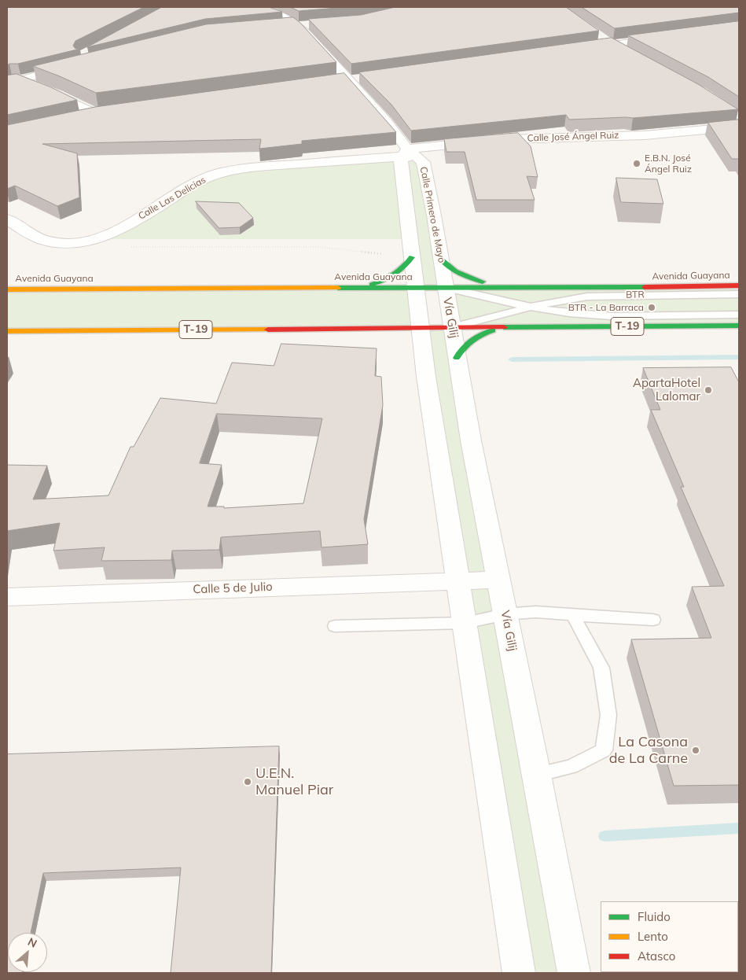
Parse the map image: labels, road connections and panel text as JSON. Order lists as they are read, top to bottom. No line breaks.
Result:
{"streets":{"highway":["Avenida Guayana","T-19"],"street":["Calle José Ángel Ruiz","Calle Las Delicias","Calle Primero de Mayo","Vía Gilij","Calle 5 de Julio"],"lane":["BTR"]},"crossings":[["Calle José Ángel Ruiz","Calle Las Delicias"],["Calle José Ángel Ruiz","Calle Primero de Mayo"],["Calle Las Delicias","Calle Primero de Mayo"],["Calle Primero de Mayo","Avenida Guayana"],["Calle Primero de Mayo","BTR"],["Calle Primero de Mayo","Vía Gilij"],["Avenida Guayana","BTR"],["Avenida Guayana","Vía Gilij"],["BTR","Vía Gilij"],["BTR","T-19"],["Vía Gilij","T-19"],["Vía Gilij","Calle 5 de Julio"]],"places":["E.B.N. José Ángel Ruiz","BTR - La Barraca","ApartaHotel Lalomar","La Casona de La Carne","U.E.N. Manuel Piar"],"legend":["Fluido","Lento","Atasco"],"north":"top right"}
